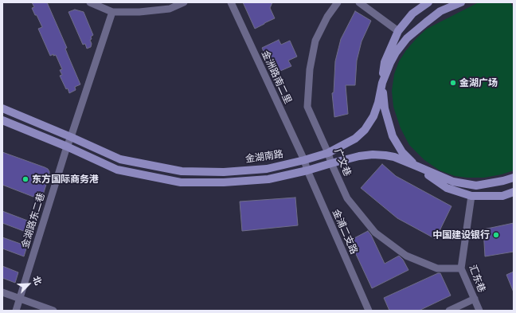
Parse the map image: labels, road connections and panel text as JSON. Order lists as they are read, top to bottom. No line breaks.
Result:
{"streets":{"main road":["金湖南路"],"street":["金洲路南二里","广文巷","金湖路东二巷","金浦二支路","汇东巷"]},"crossings":[["金洲路南二里","金湖南路"],["金洲路南二里","金浦二支路"],["金湖南路","广文巷"],["金湖南路","金湖路东二巷"],["金湖南路","金浦二支路"],["广文巷","汇东巷"]],"places":["金湖广场","东方国际商务港","中国建设银行"],"north":"top right"}
